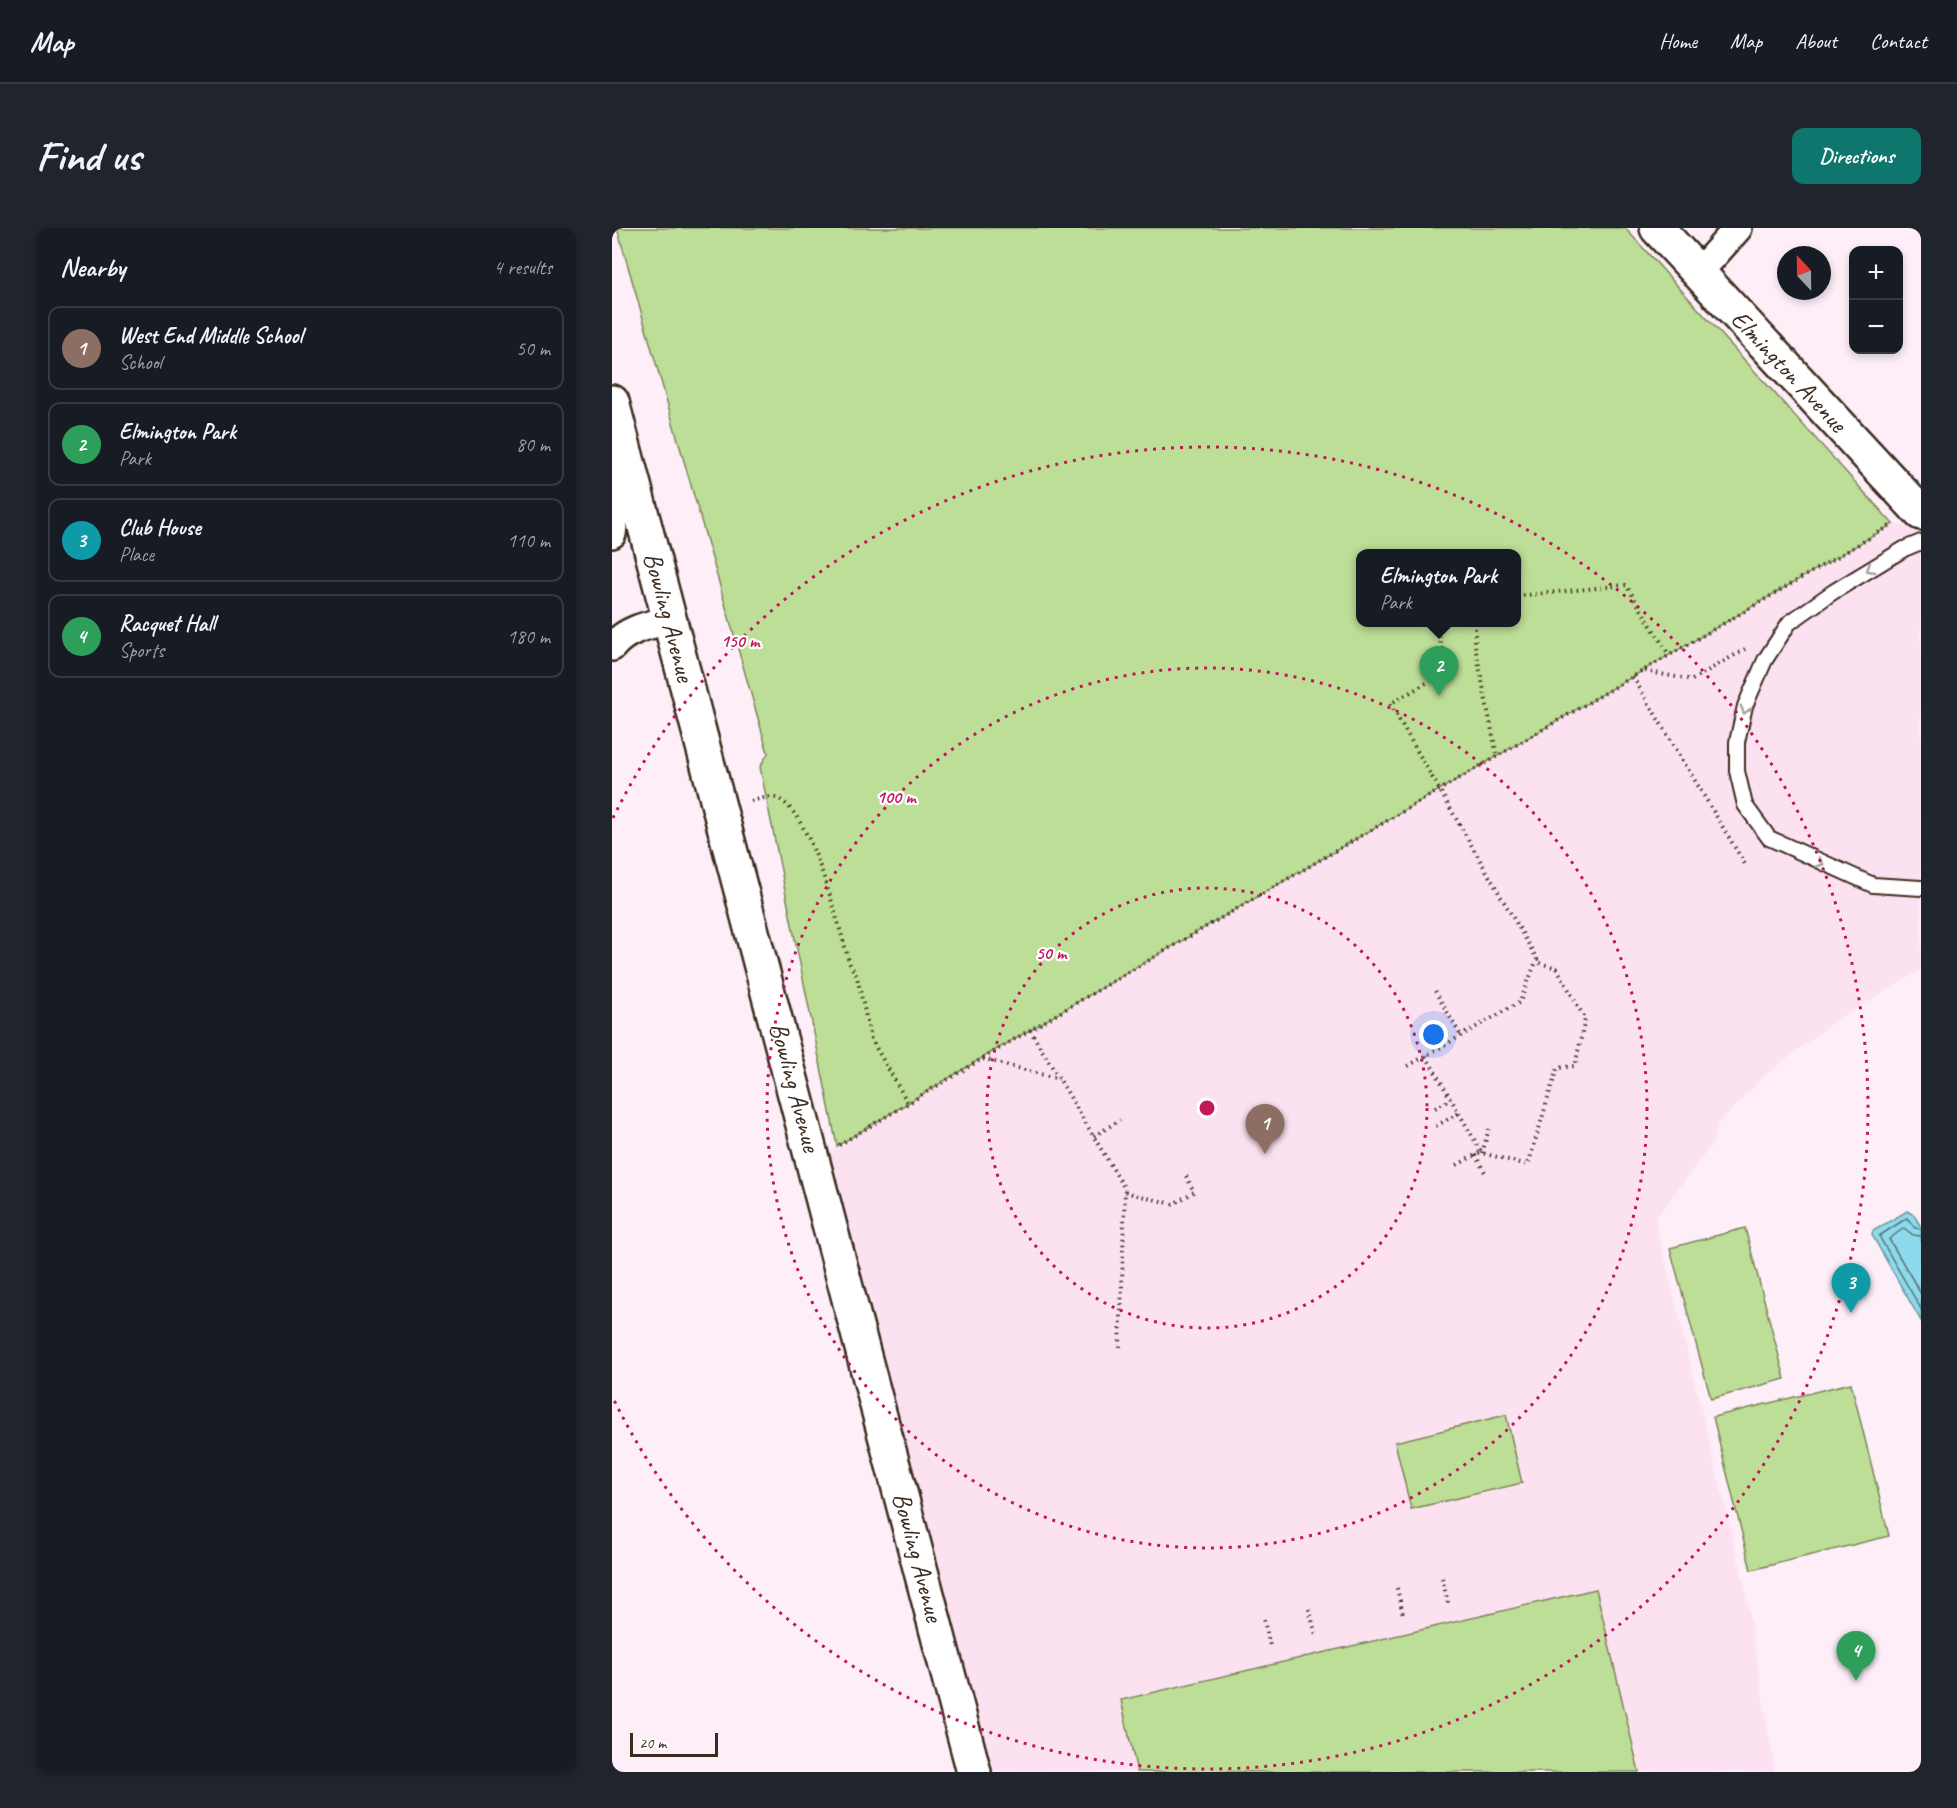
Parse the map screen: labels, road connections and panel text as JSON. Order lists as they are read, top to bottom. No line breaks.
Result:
{"streets":{"street":["Elmington Avenue","Bowling Avenue"]},"scale_bar":"20 m","north":"top","page":{"header":"Map","nav":["Home","Map","About","Contact"],"buttons":"Directions","title":"Find us","heading":["Nearby","4 results"],"map_buttons":["+","−"],"list":[{"mark":"1","name":"West End Middle School","note":"School","value":"50 m"},{"mark":"2","name":"Elmington Park","note":"Park","value":"80 m"},{"mark":"3","name":"Club House","note":"Place","value":"110 m"},{"mark":"4","name":"Racquet Hall","note":"Sports","value":"180 m"}],"popup":["Elmington Park","Park"],"pins":["2","1","3","4"],"scale":"20 m"},"rings":["150 m","100 m","50 m"]}
